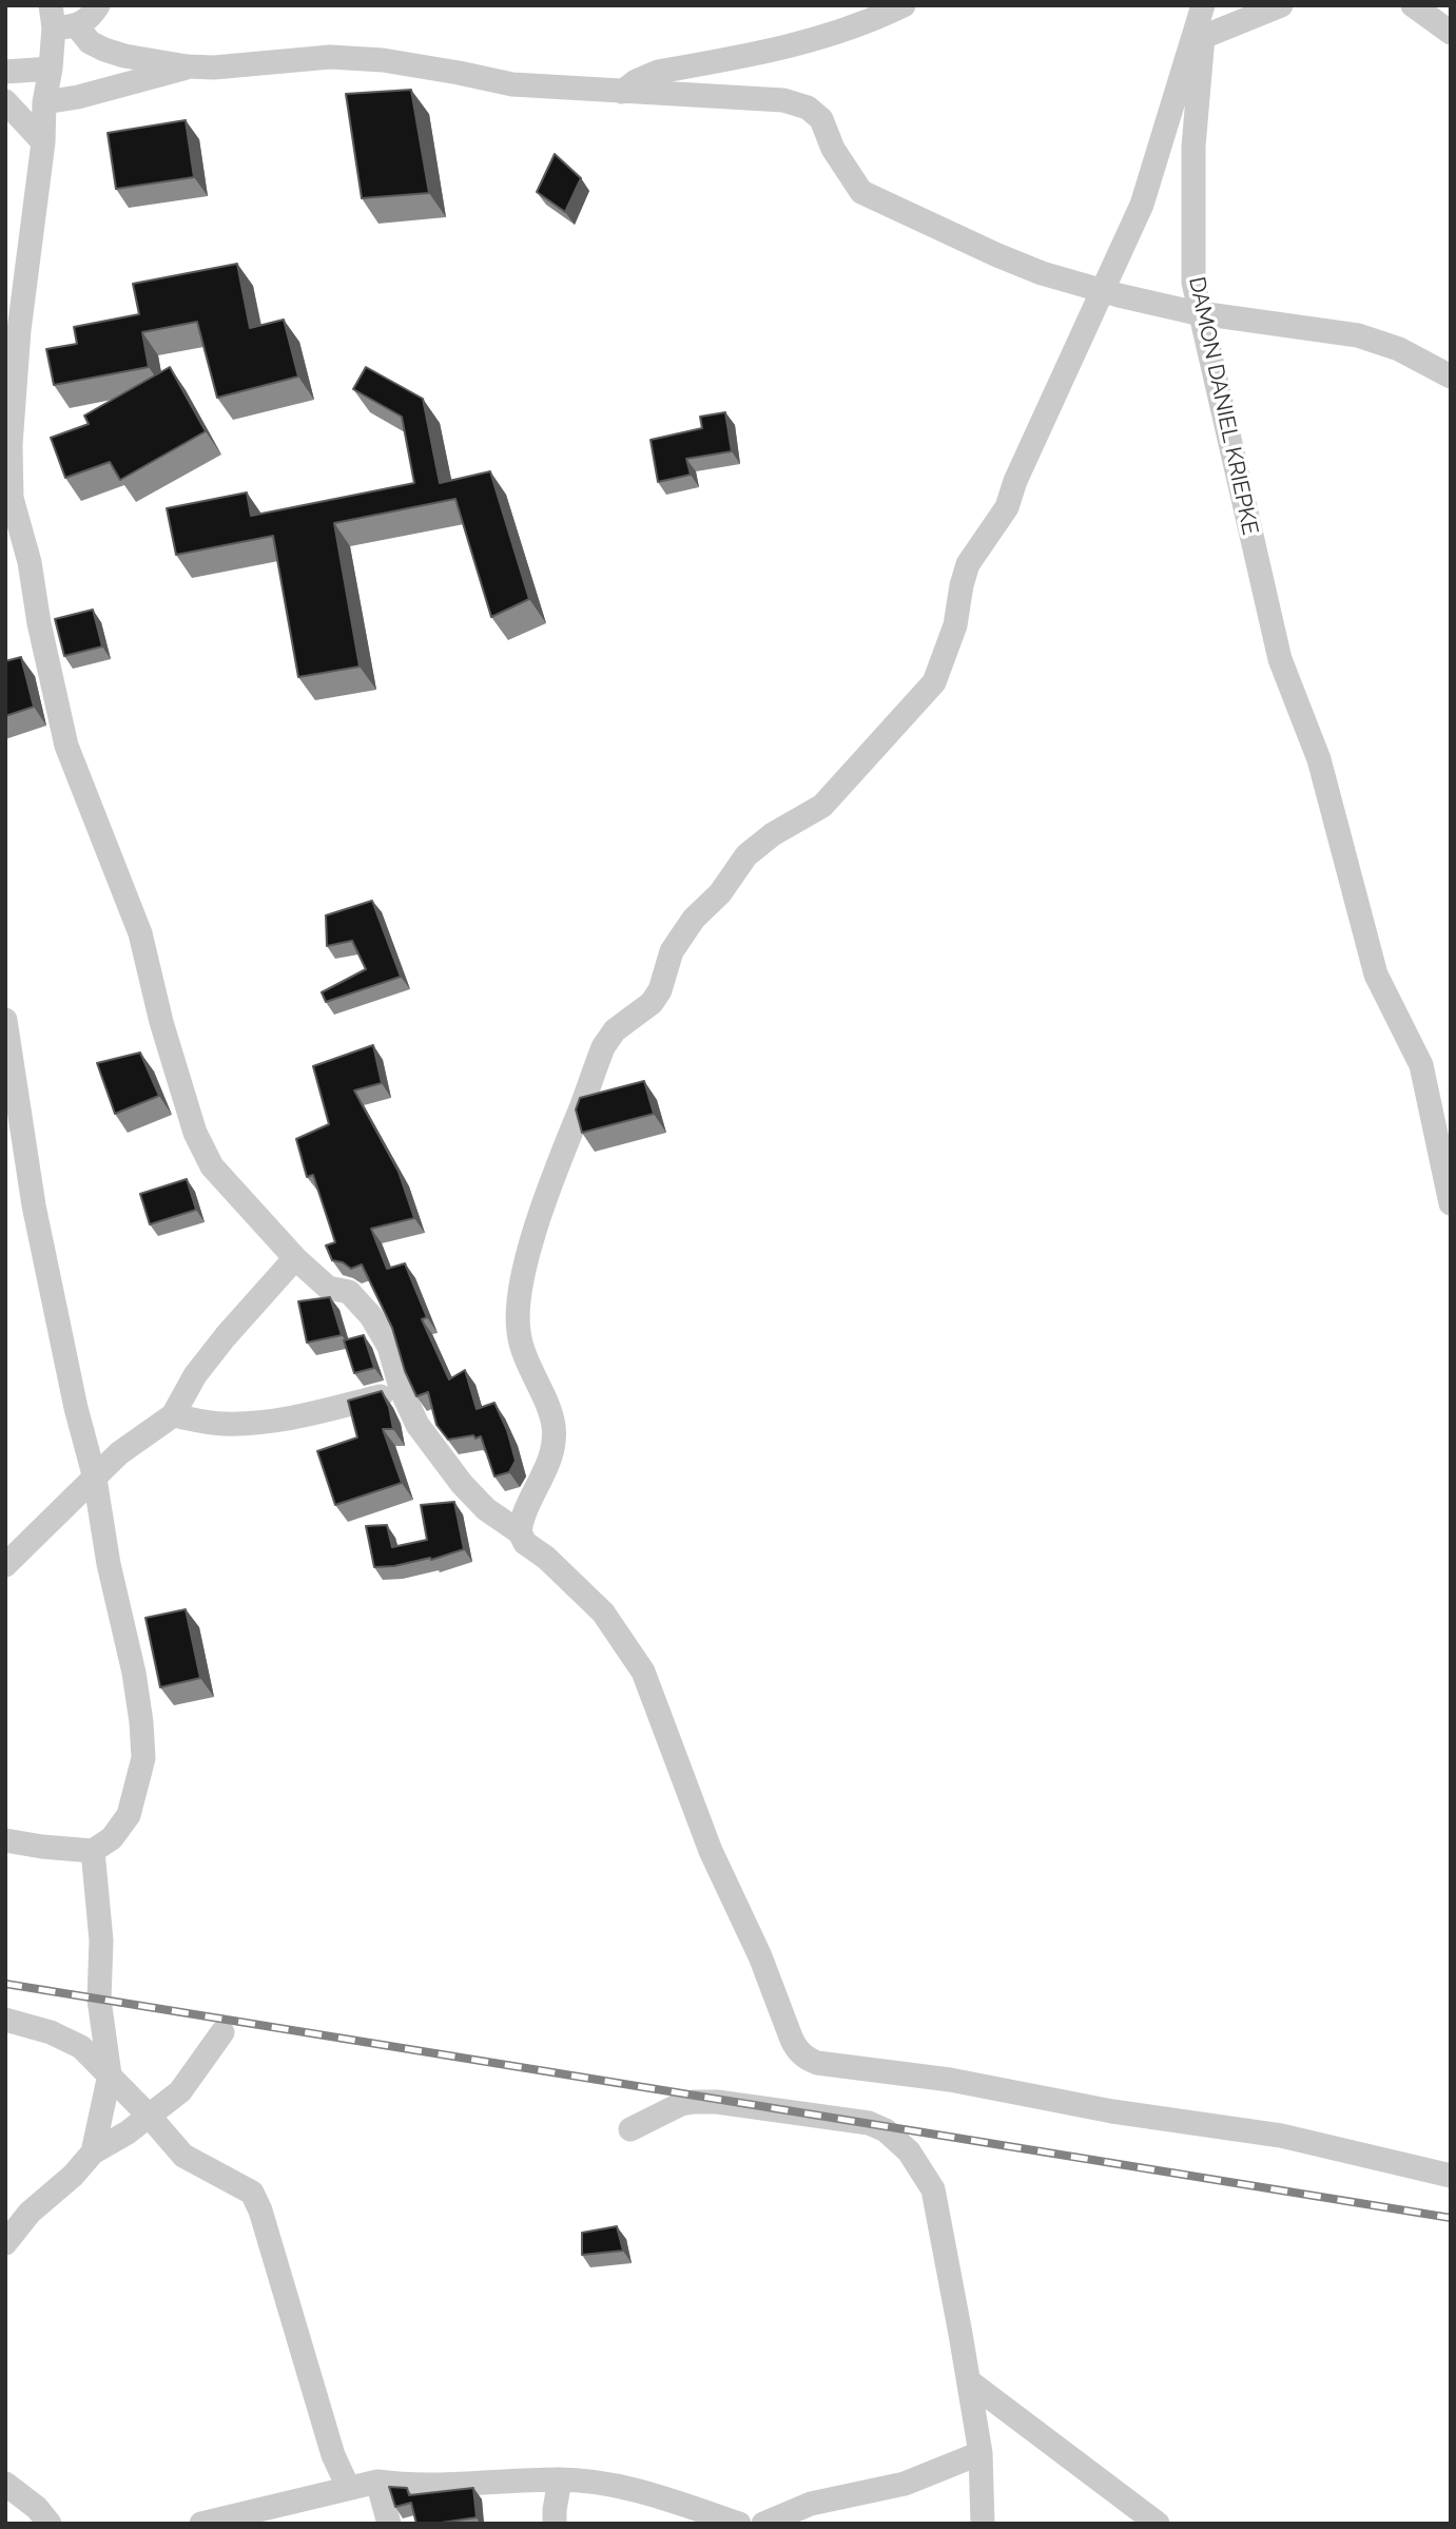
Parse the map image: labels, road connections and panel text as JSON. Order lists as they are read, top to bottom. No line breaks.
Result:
{"streets":{"street":["DAMON DANIEL KRIEPKE"]}}
